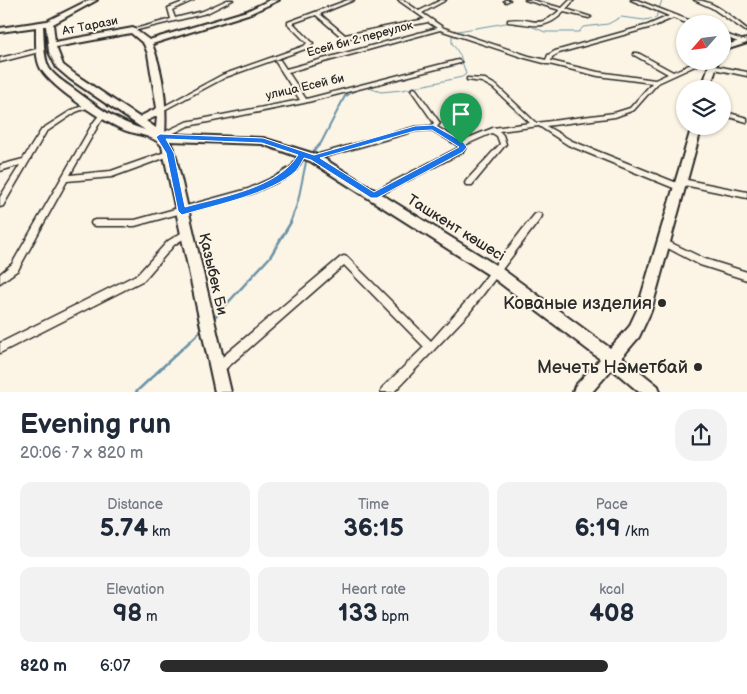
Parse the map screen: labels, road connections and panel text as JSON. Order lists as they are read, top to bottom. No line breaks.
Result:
{"streets":{"main road":["Ат Тарази","Ташкент көшесі","Қазыбек Би"],"street":["Есей би 2 переулок","улица Есей би"]},"crossings":[["улица Есей би","Ташкент көшесі"],["улица Есей би","Қазыбек Би"],["Ташкент көшесі","Қазыбек Би"]],"places":["Кованые изделия","Мечеть Нәметбай"],"north":"bottom left","page":{"heading":["Evening run","20:06 · 7 × 820 m"],"stats":[["Distance","5.74 km"],["Time","36:15"],["Pace","6:19 /km"],["Elevation","98 m"],["Heart rate","133 bpm"],["kcal","408"]],"list":[{"name":"820 m","note":"6:07"}]}}
